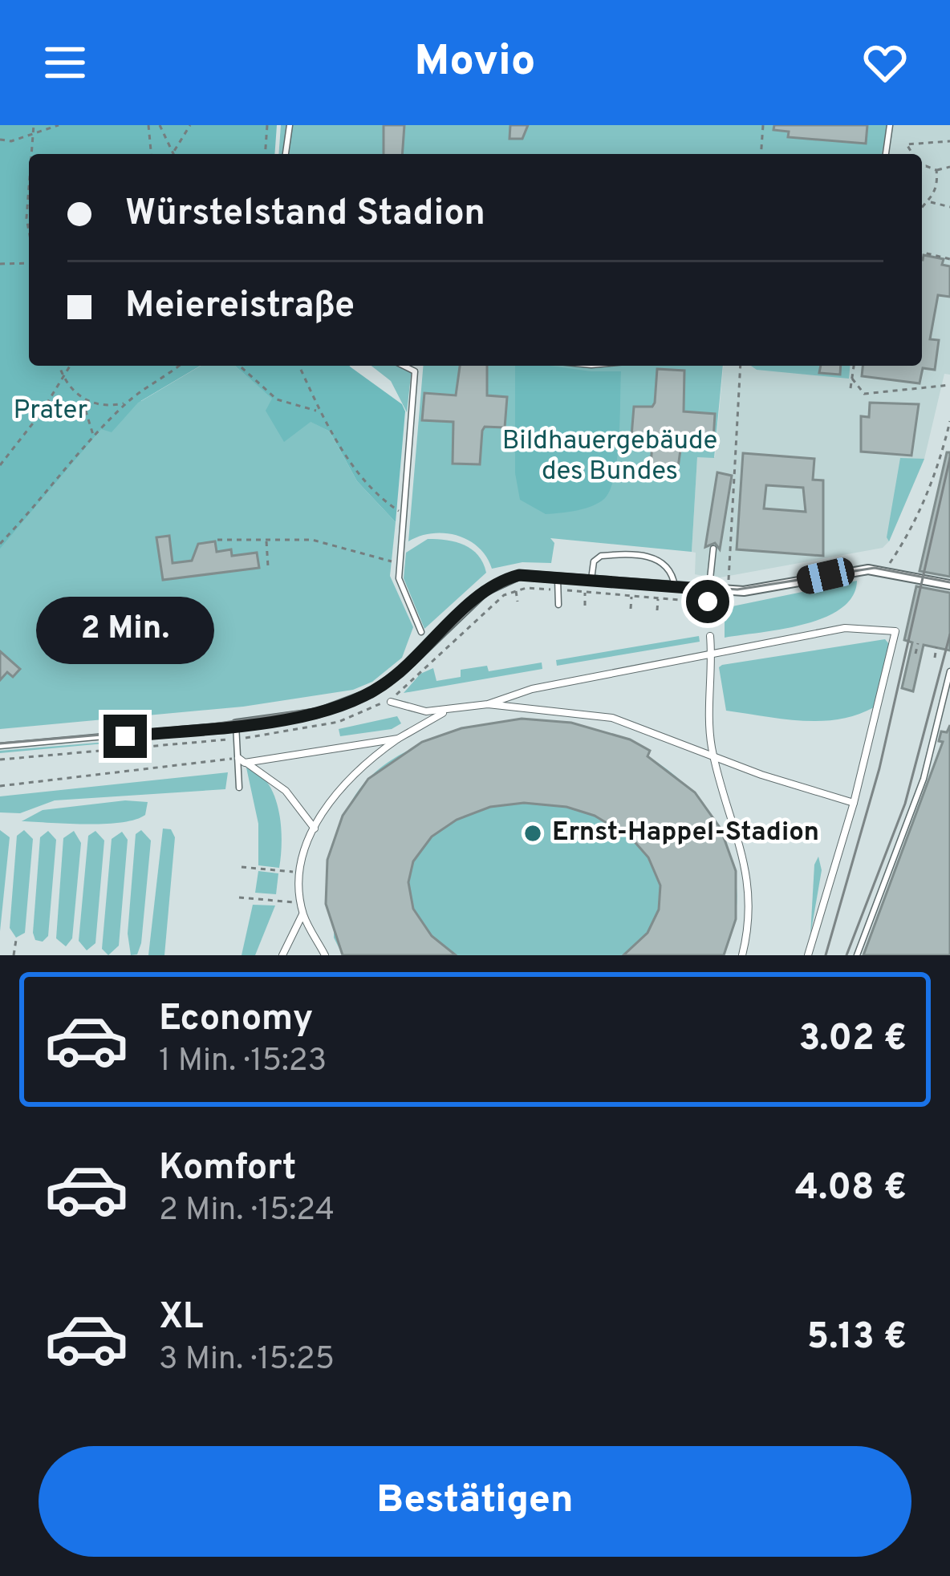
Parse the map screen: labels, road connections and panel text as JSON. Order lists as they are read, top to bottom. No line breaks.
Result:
{"parks":["Prater","Bildhauergebäude des Bundes"],"places":["Ernst-Happel-Stadion"],"page":{"header":"Movio","banner":["Würstelstand Stadion","Meiereistraße"],"bubble":"2 Min.","list":[{"name":"Economy","note":"1 Min. · 15:23","value":"3.02 €"},{"name":"Komfort","note":"2 Min. · 15:24","value":"4.08 €"},{"name":"XL","note":"3 Min. · 15:25","value":"5.13 €"}],"buttons":"Bestätigen"}}
